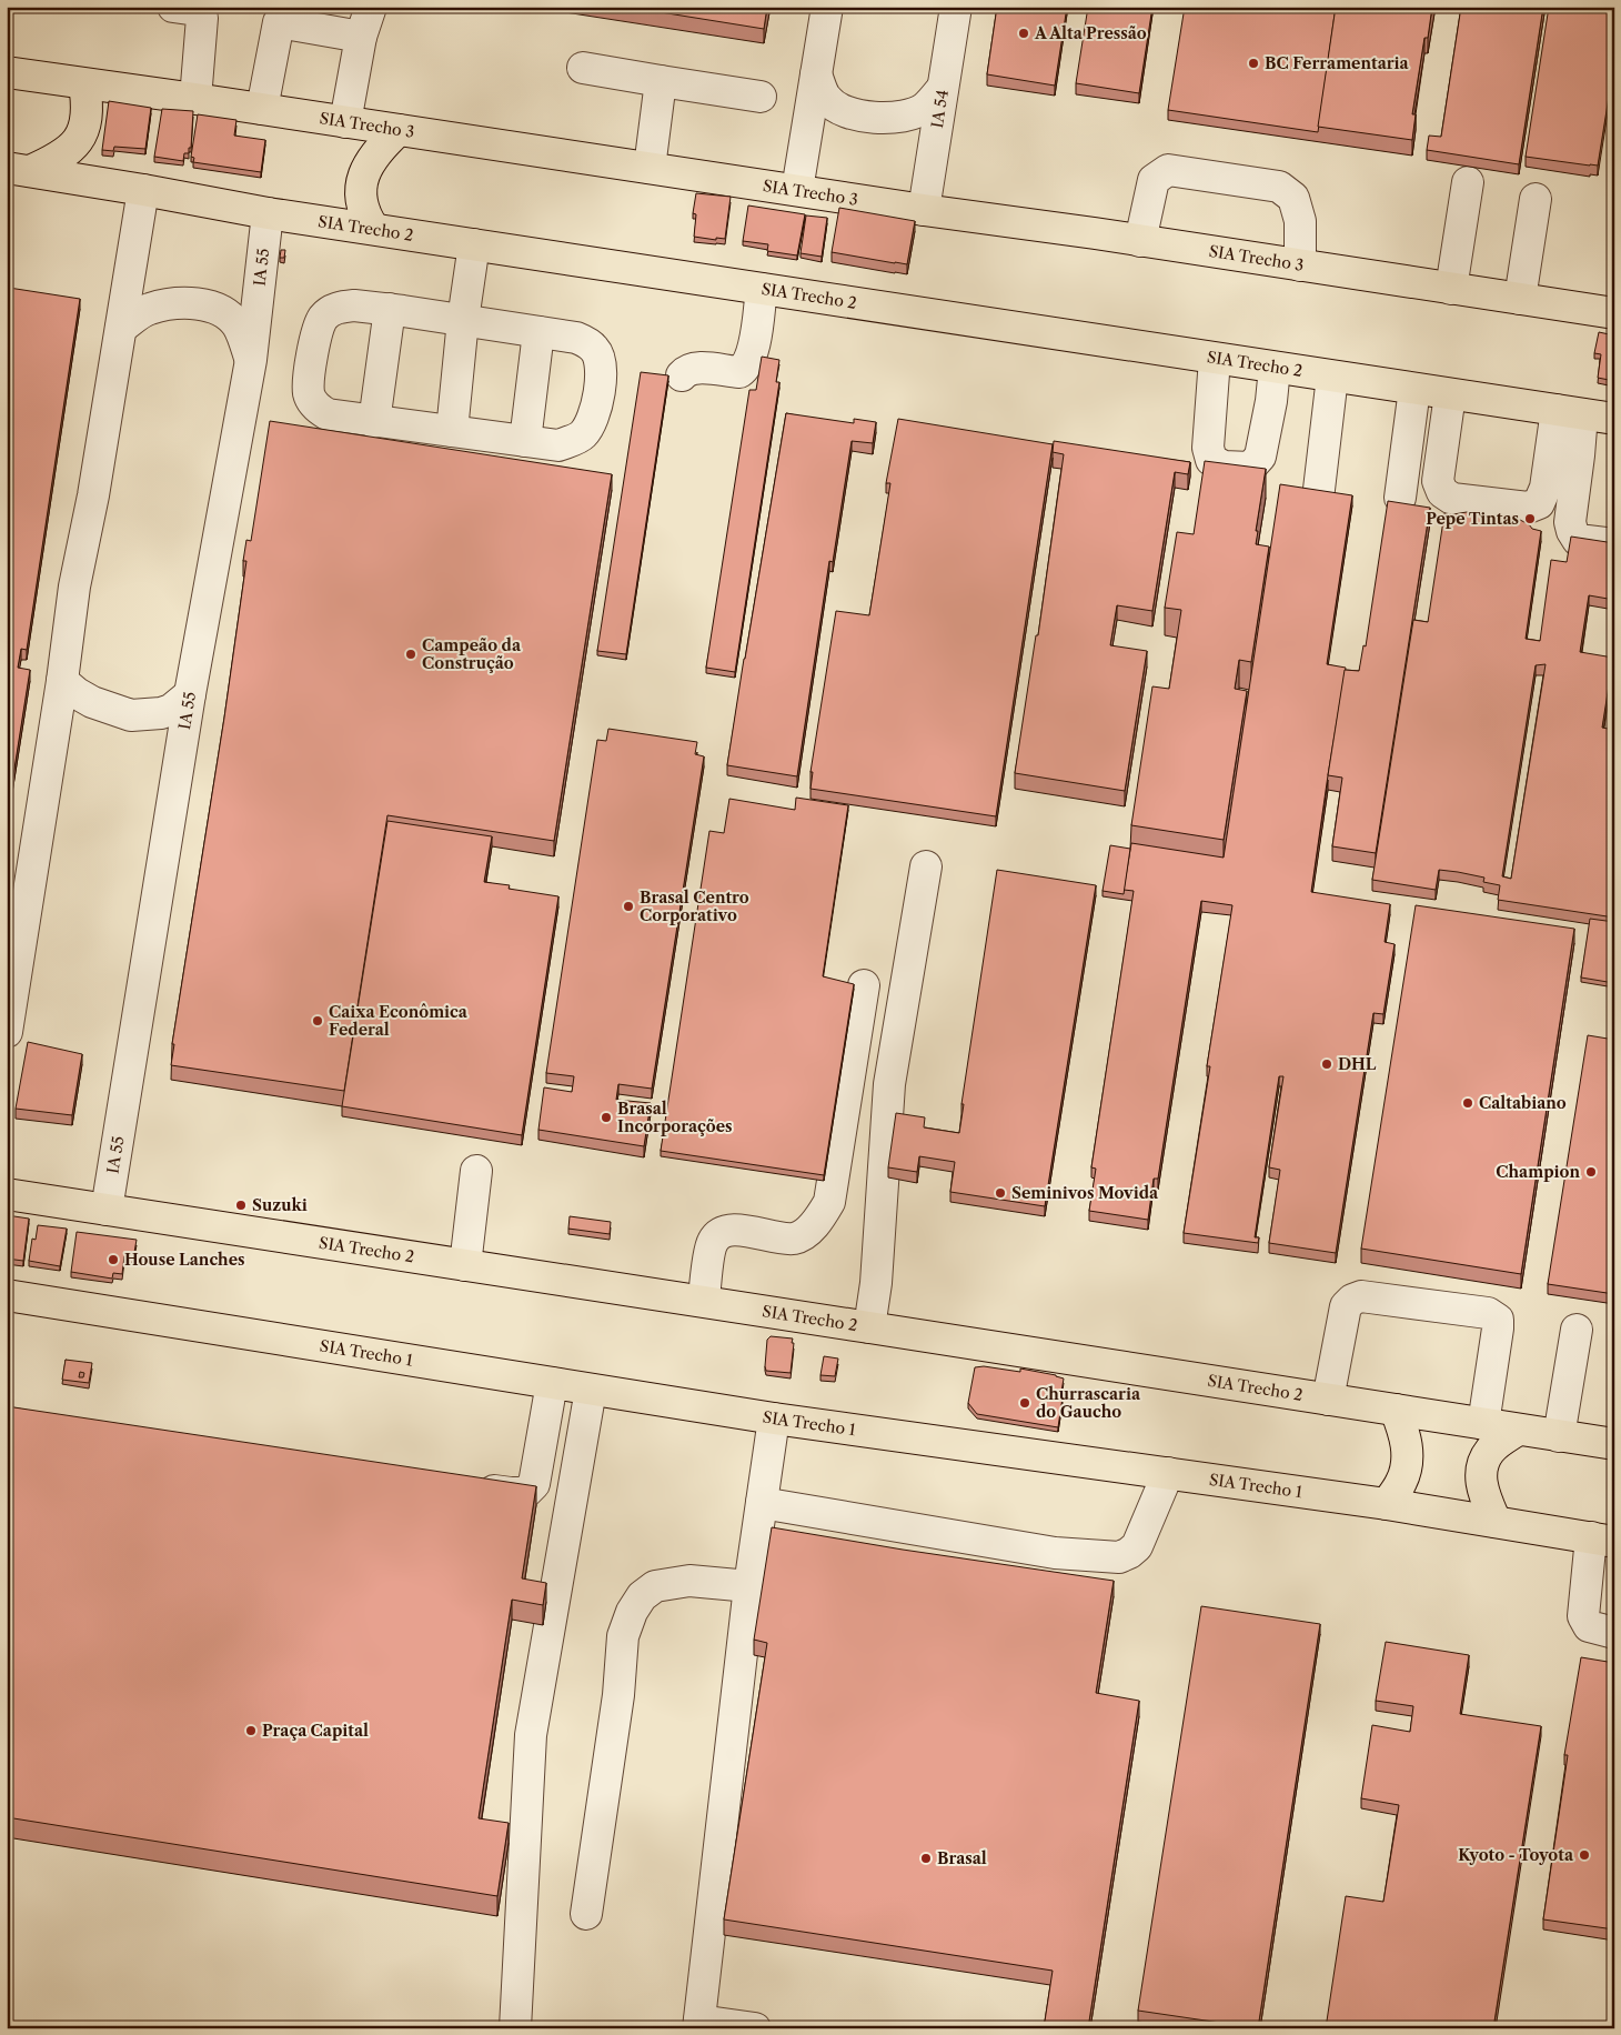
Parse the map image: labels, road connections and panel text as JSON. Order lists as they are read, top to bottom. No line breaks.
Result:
{"streets":{"main road":["SIA Trecho 3","SIA Trecho 2","SIA Trecho 1"],"street":["IA 54","IA 55"]},"crossings":[["IA 54","SIA Trecho 3"],["SIA Trecho 2","IA 55"]],"places":["A Alta Pressão","BC Ferramentaria","Pepe Tintas","Campeão da Construção","Brasal Centro Corporativo","Caixa Econômica Federal","DHL","Caltabiano","Brasal Incorporações","Champion","Seminivos Movida","Suzuki","House Lanches","Churrascaria do Gaucho","Praça Capital","Kyoto - Toyota","Brasal"]}
